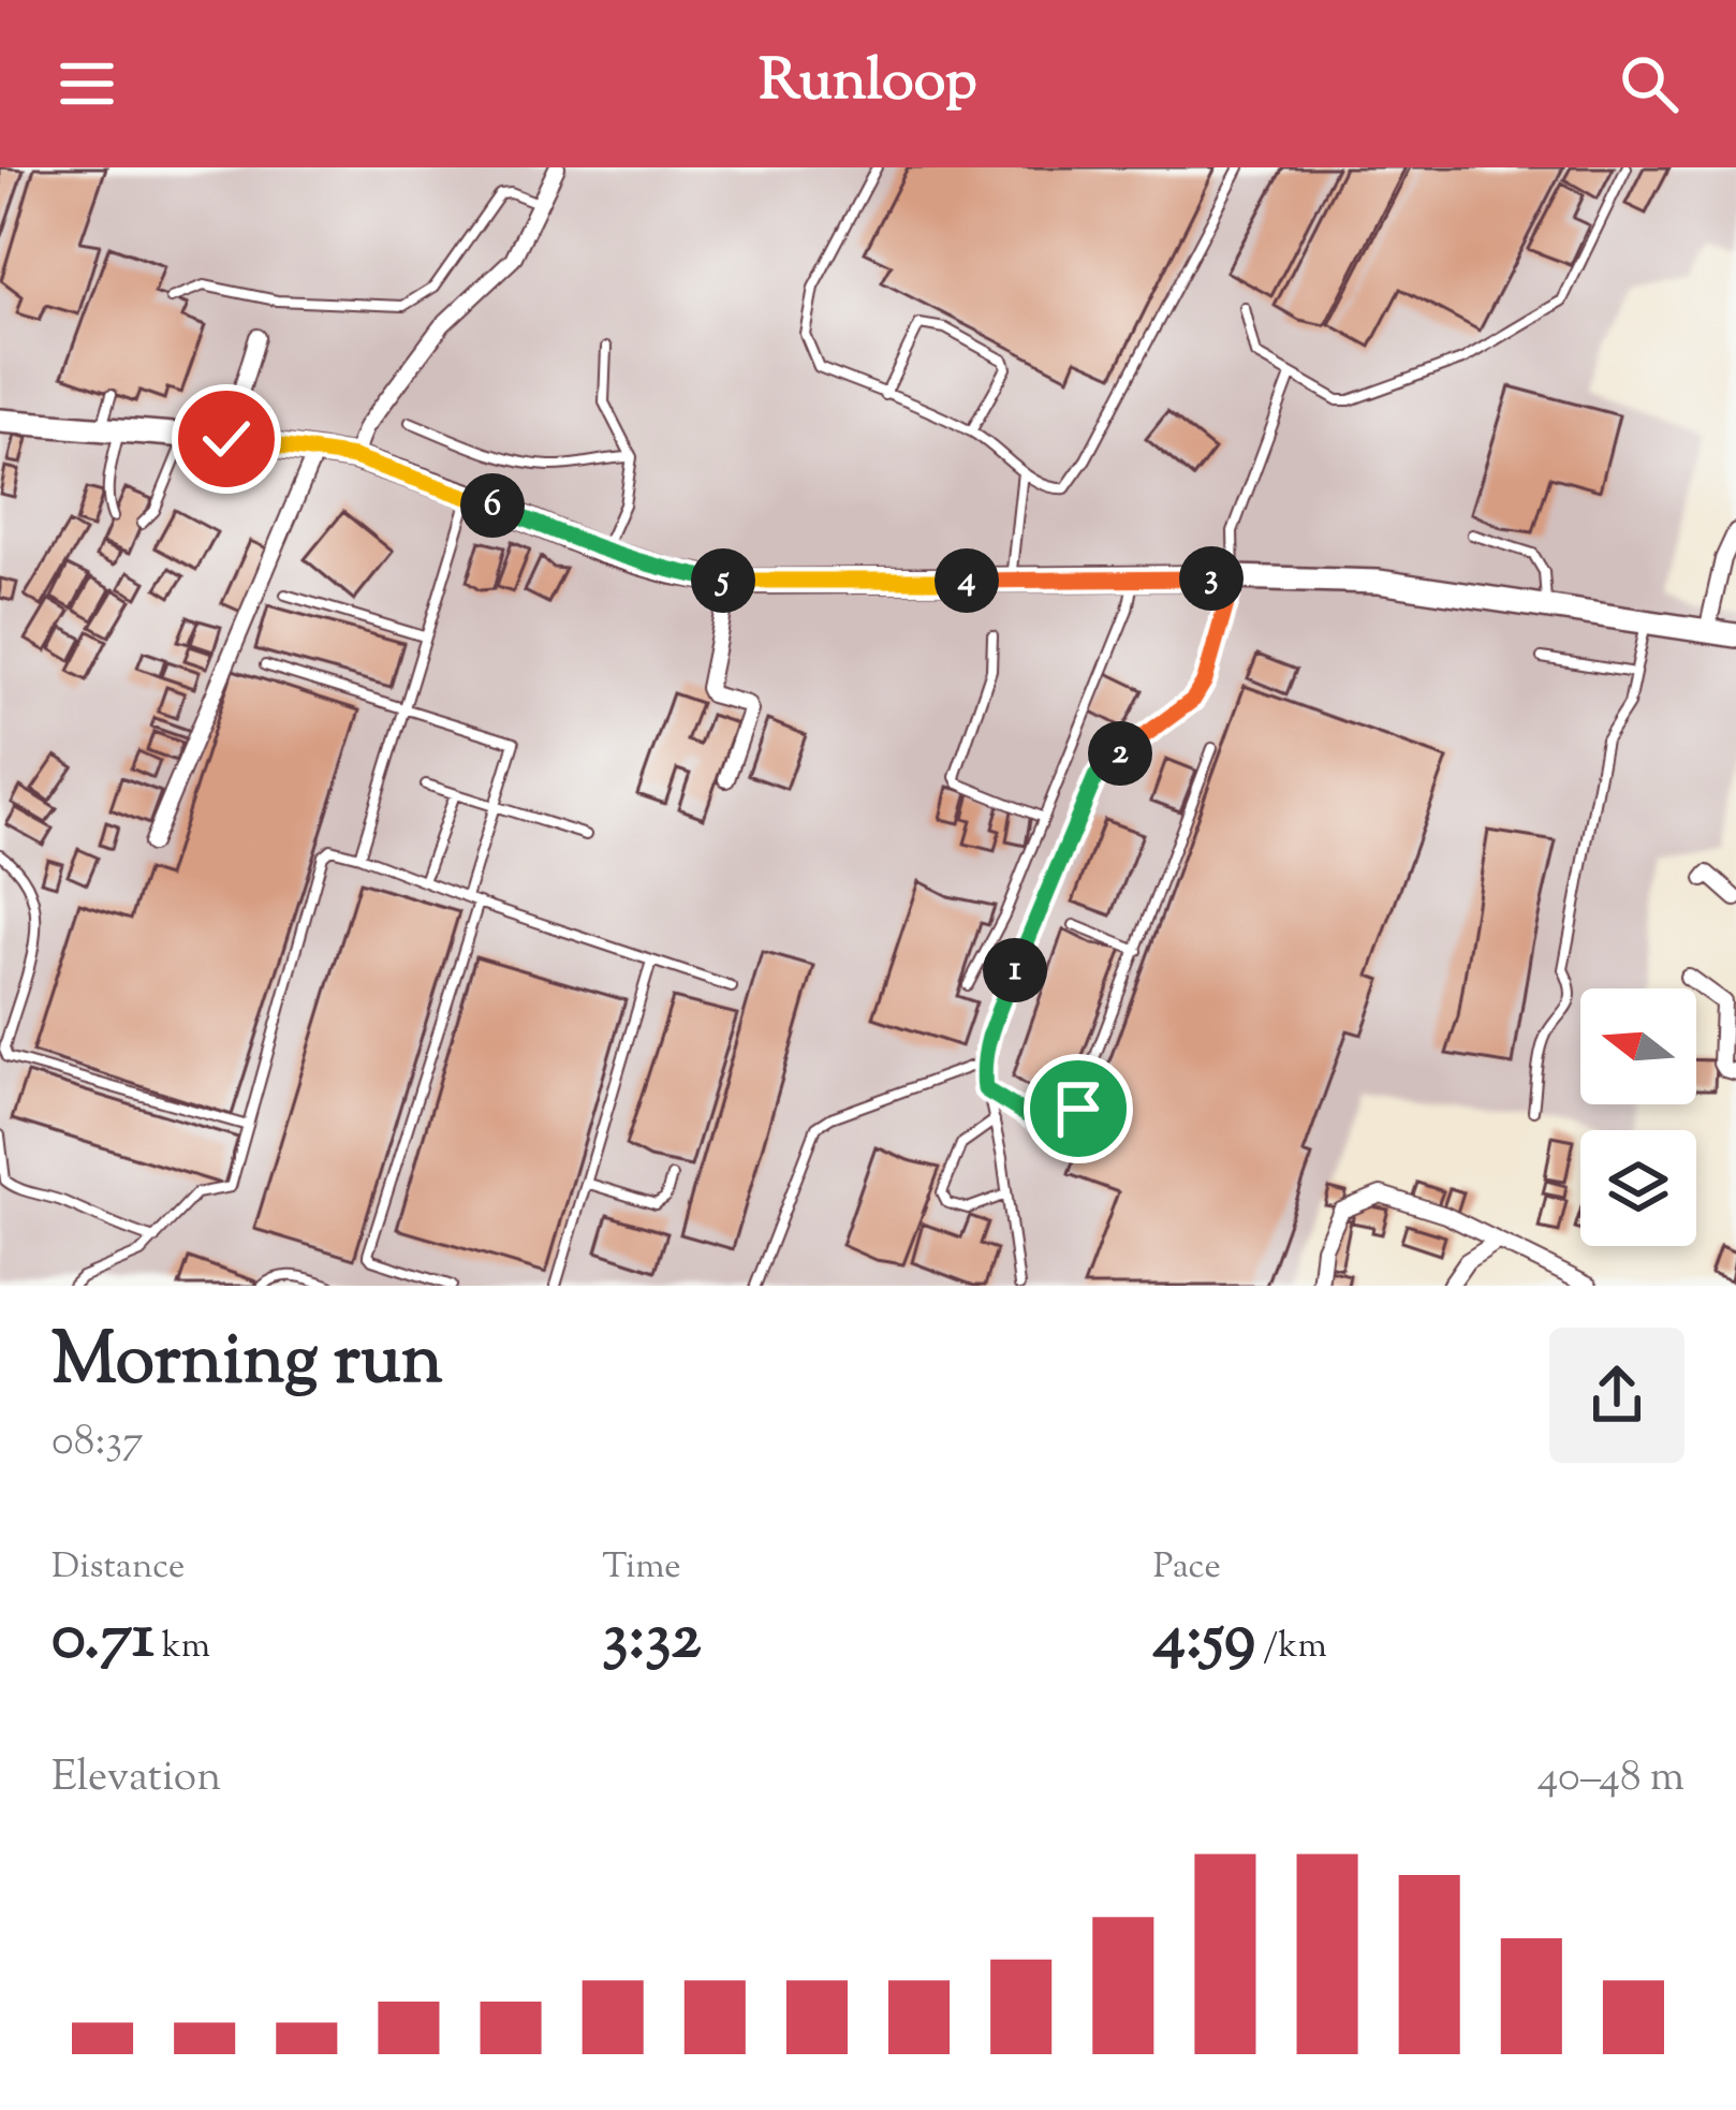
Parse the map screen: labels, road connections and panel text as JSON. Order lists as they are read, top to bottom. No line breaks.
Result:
{"north":"left","page":{"header":"Runloop","pins":["6","3","4","5","2","1"],"heading":["Morning run","08:37"],"stats":[["Distance","0.71 km"],["Time","3:32"],["Pace","4:59 /km"]],"chart":["Elevation","40–48 m"]}}
